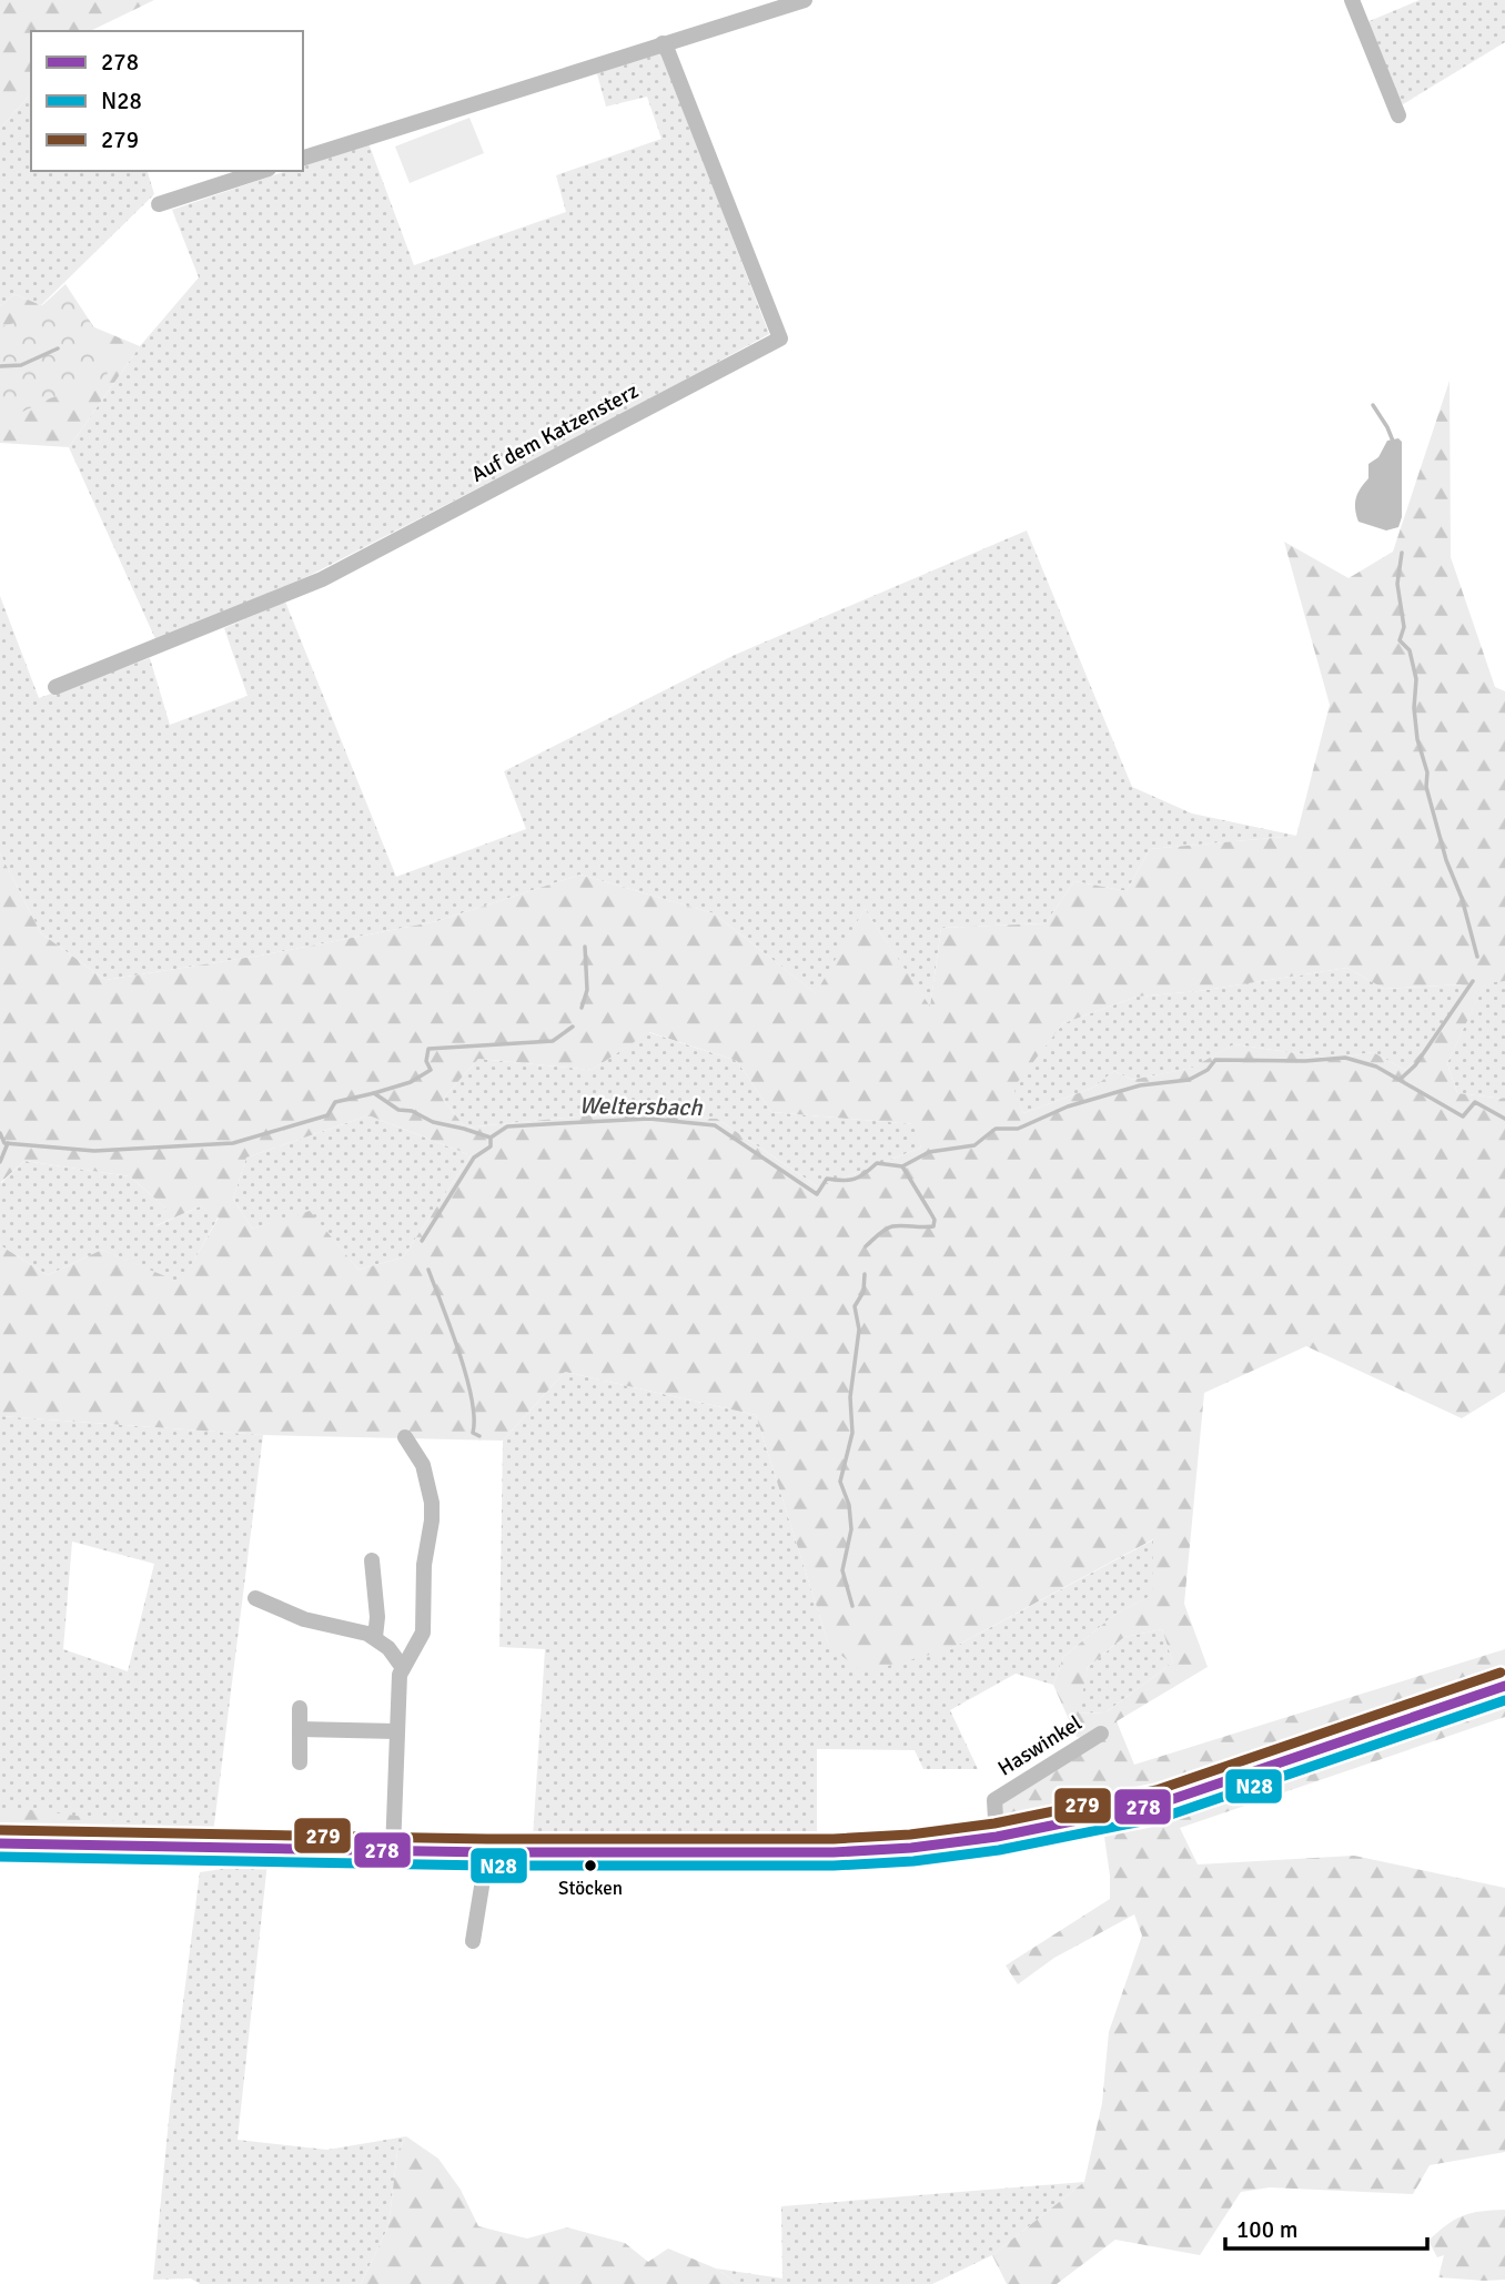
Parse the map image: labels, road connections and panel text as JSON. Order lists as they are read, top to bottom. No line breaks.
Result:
{"streets":{"street":["Auf dem Katzensterz","Haswinkel"]},"water":["Weltersbach"],"places":["Stöcken"],"lines":["transit line 279","transit line 278","transit line N28"],"legend":["278","N28","279"],"scale_bar":"100 m"}
